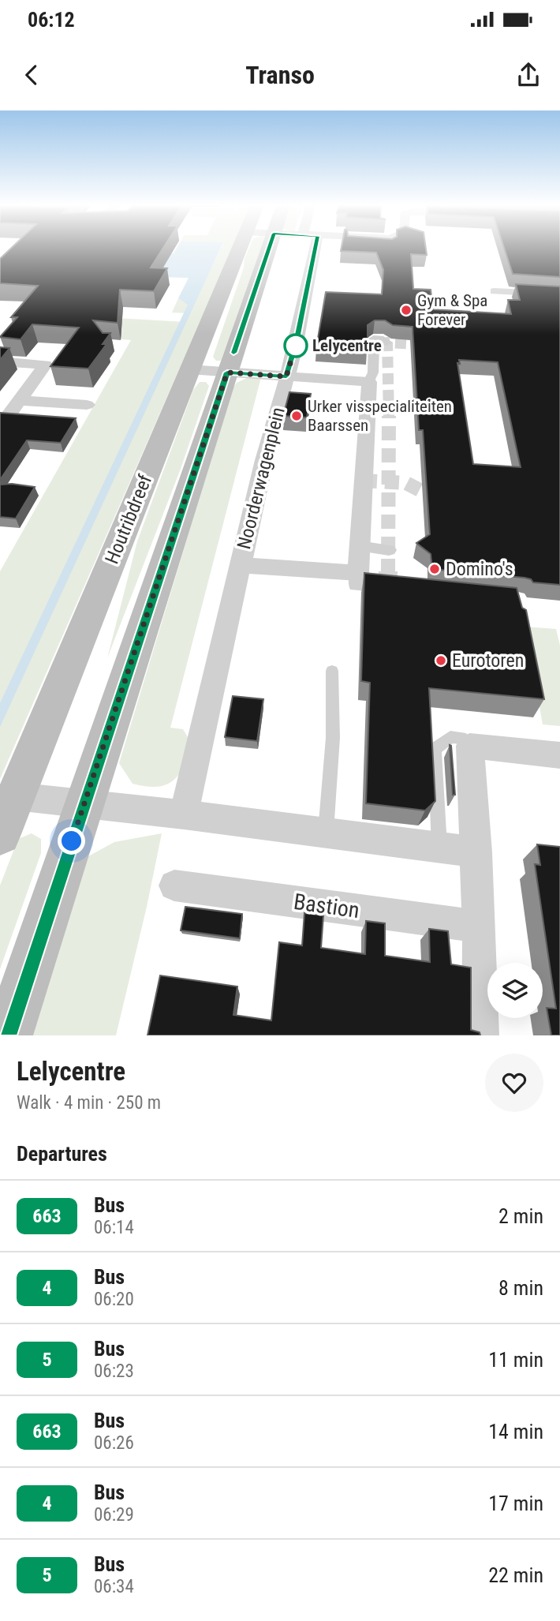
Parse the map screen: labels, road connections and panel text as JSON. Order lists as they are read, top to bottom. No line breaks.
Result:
{"streets":{"main road":["Houtribdreef"],"street":["Noorderwagenplein","Bastion"]},"places":["Gym & Spa Forever","Lelycentre","Urker visspecialiteiten Baarssen","Domino's","Eurotoren"],"lines":["bus line 663"],"page":{"status":"06:12","header":"Transo","heading":[["Lelycentre","Walk · 4 min · 250 m"],"Departures"],"list":[{"mark":"663","name":"Bus","note":"06:14","value":"2 min"},{"mark":"4","name":"Bus","note":"06:20","value":"8 min"},{"mark":"5","name":"Bus","note":"06:23","value":"11 min"},{"mark":"663","name":"Bus","note":"06:26","value":"14 min"},{"mark":"4","name":"Bus","note":"06:29","value":"17 min"},{"mark":"5","name":"Bus","note":"06:34","value":"22 min"}]}}
